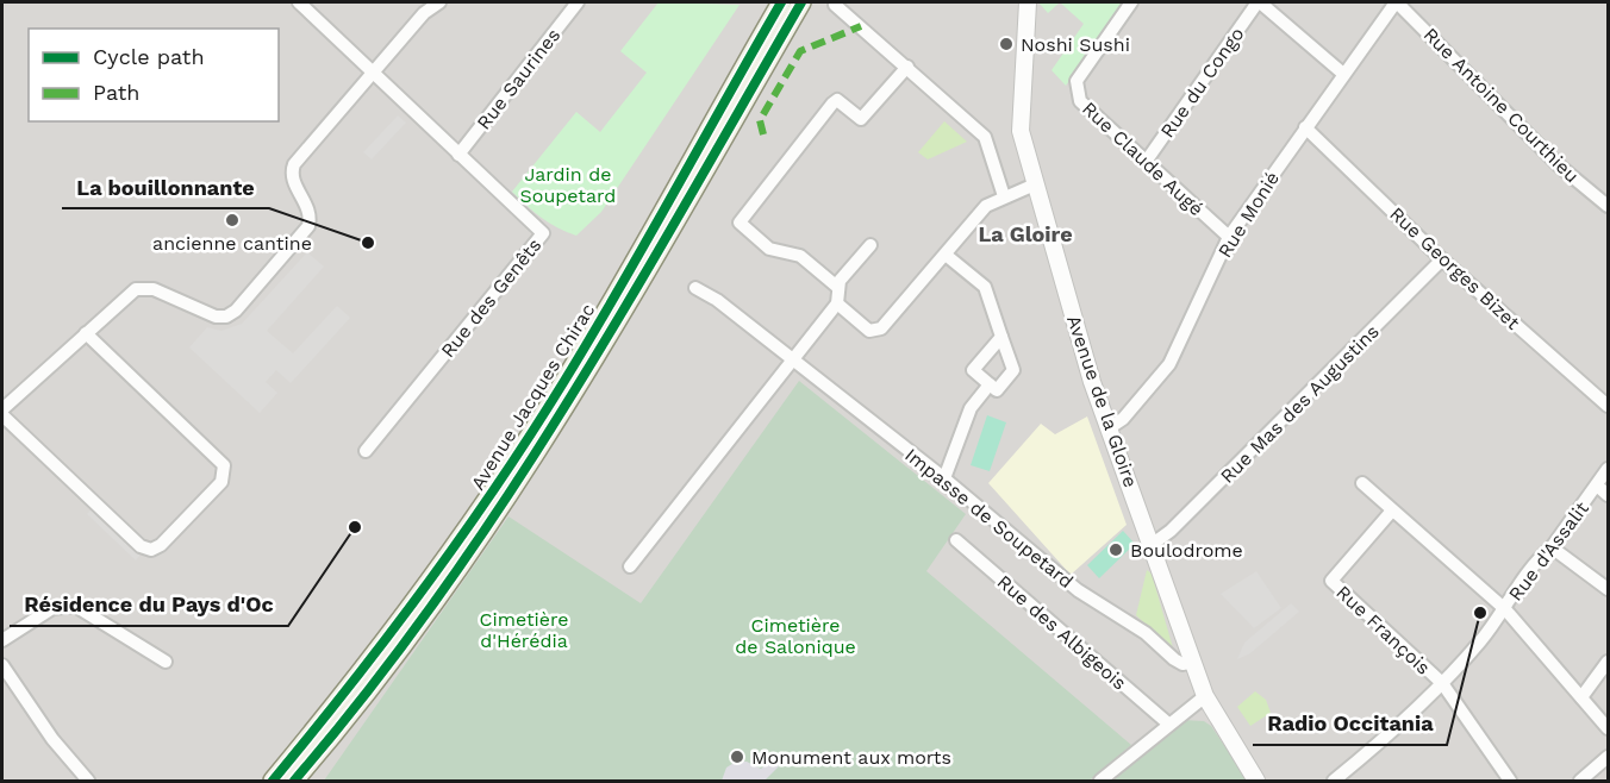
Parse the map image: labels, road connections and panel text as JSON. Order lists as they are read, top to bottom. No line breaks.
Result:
{"streets":{"main road":["Avenue Jacques Chirac"],"street":["Rue Saurines","Rue du Congo","Rue Antoine Courthieu","Rue Claude Augé","Rue Monié","Rue Georges Bizet","Rue des Genêts","Avenue de la Gloire","Rue Mas des Augustins","Impasse de Soupetard","Rue d'Assalit","Rue François","Rue des Albigeois"]},"crossings":[["Rue Saurines","Rue des Genêts"],["Rue du Congo","Rue Claude Augé"],["Rue Antoine Courthieu","Rue Monié"],["Rue Claude Augé","Rue Monié"],["Rue Monié","Rue Georges Bizet"],["Rue Monié","Avenue de la Gloire"],["Rue Georges Bizet","Rue Mas des Augustins"],["Avenue de la Gloire","Rue Mas des Augustins"],["Avenue de la Gloire","Impasse de Soupetard"],["Rue d'Assalit","Rue François"]],"districts":["La Gloire"],"parks":["Jardin de Soupetard","Cimetière d'Hérédia","Cimetière de Salonique"],"places":["Noshi Sushi","ancienne cantine","La bouillonnante","Résidence du Pays d'Oc","Boulodrome","Radio Occitania","Monument aux morts"],"legend":["Cycle path","Path"]}
